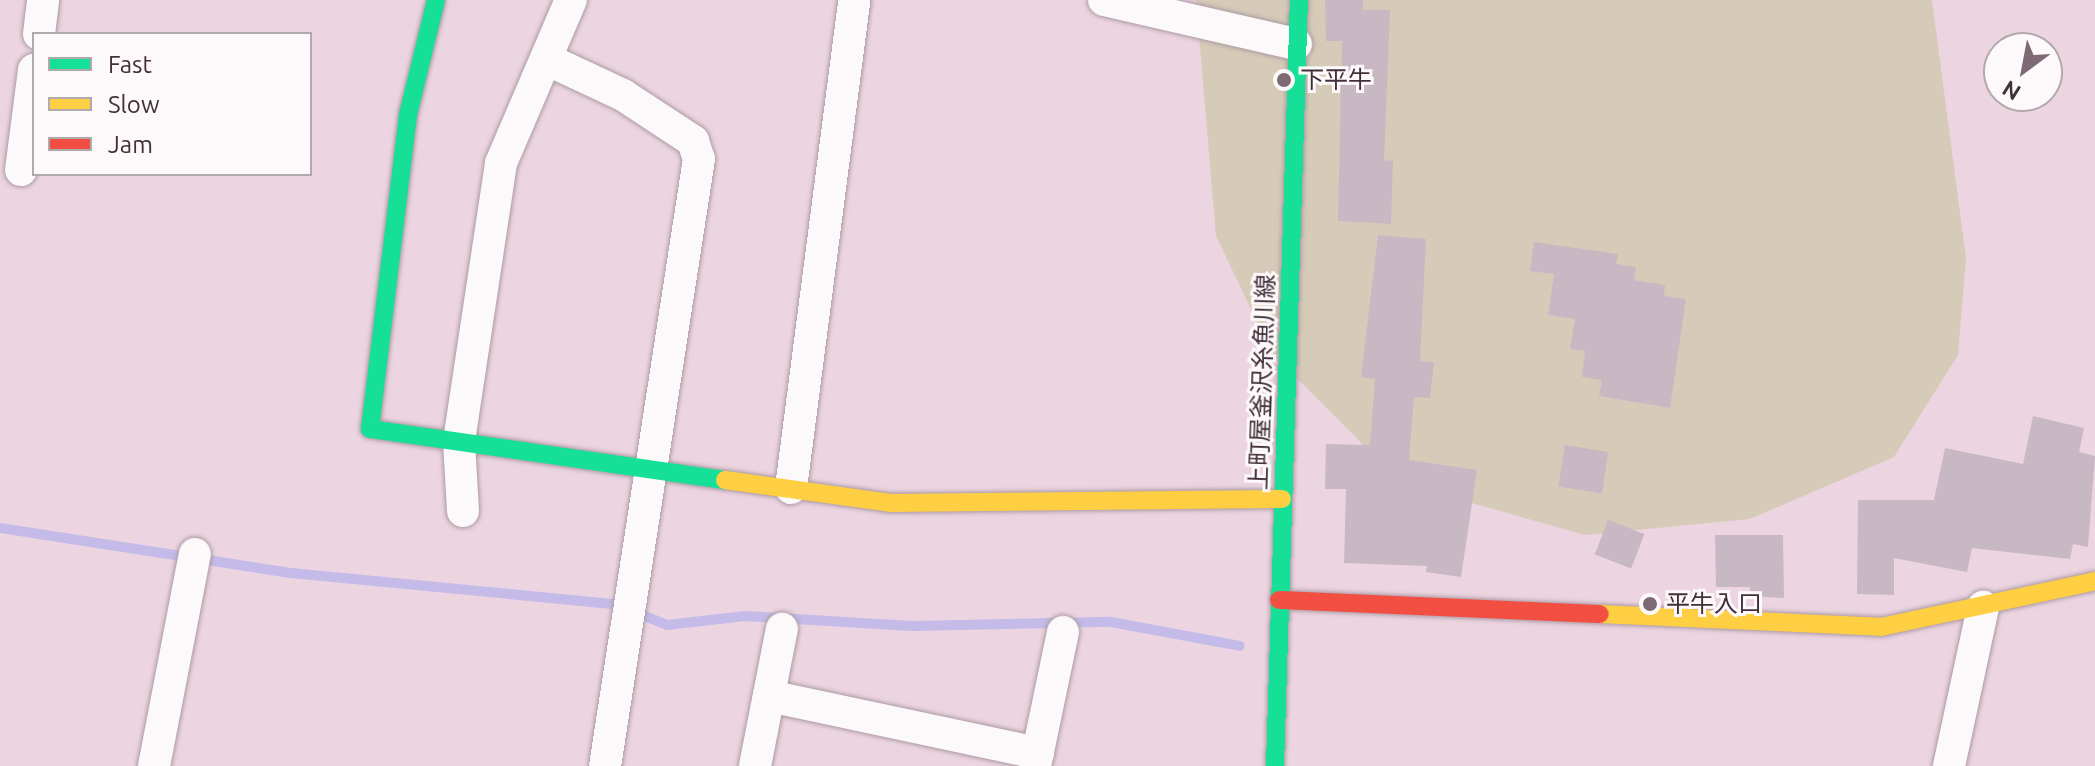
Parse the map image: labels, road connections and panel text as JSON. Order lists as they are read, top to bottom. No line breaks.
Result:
{"streets":{"street":["上町屋釜沢糸魚川線"]},"places":["下平牛","平牛入口"],"legend":["Fast","Slow","Jam"],"north":"bottom left"}
